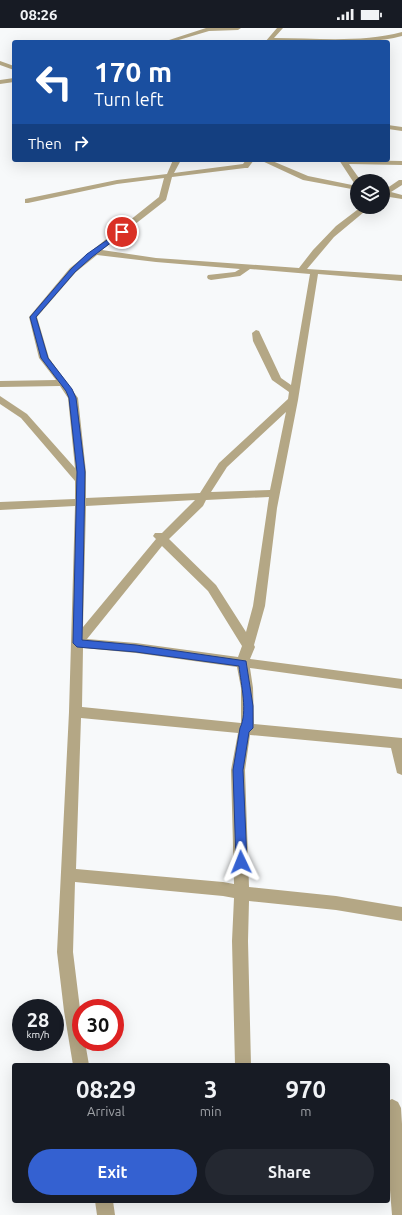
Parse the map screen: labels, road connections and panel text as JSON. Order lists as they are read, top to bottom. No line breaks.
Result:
{"page":{"status":"08:26","turn":["170 m","Turn left"],"then":"Then","speed":"28 km/h","limit":"30","eta":["08:29","Arrival","3","min","970","m"],"buttons":["Exit","Share"]}}
